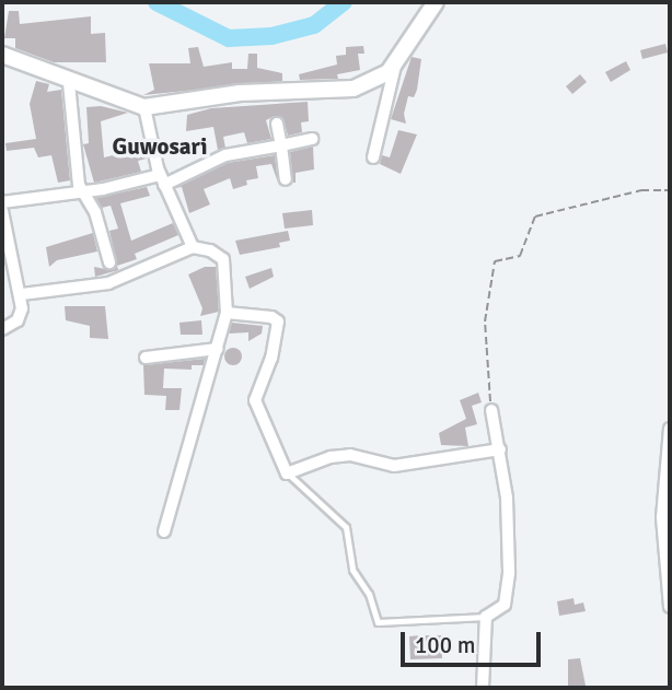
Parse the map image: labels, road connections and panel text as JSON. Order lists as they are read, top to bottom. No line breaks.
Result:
{"districts":["Guwosari"],"scale_bar":"100 m"}
